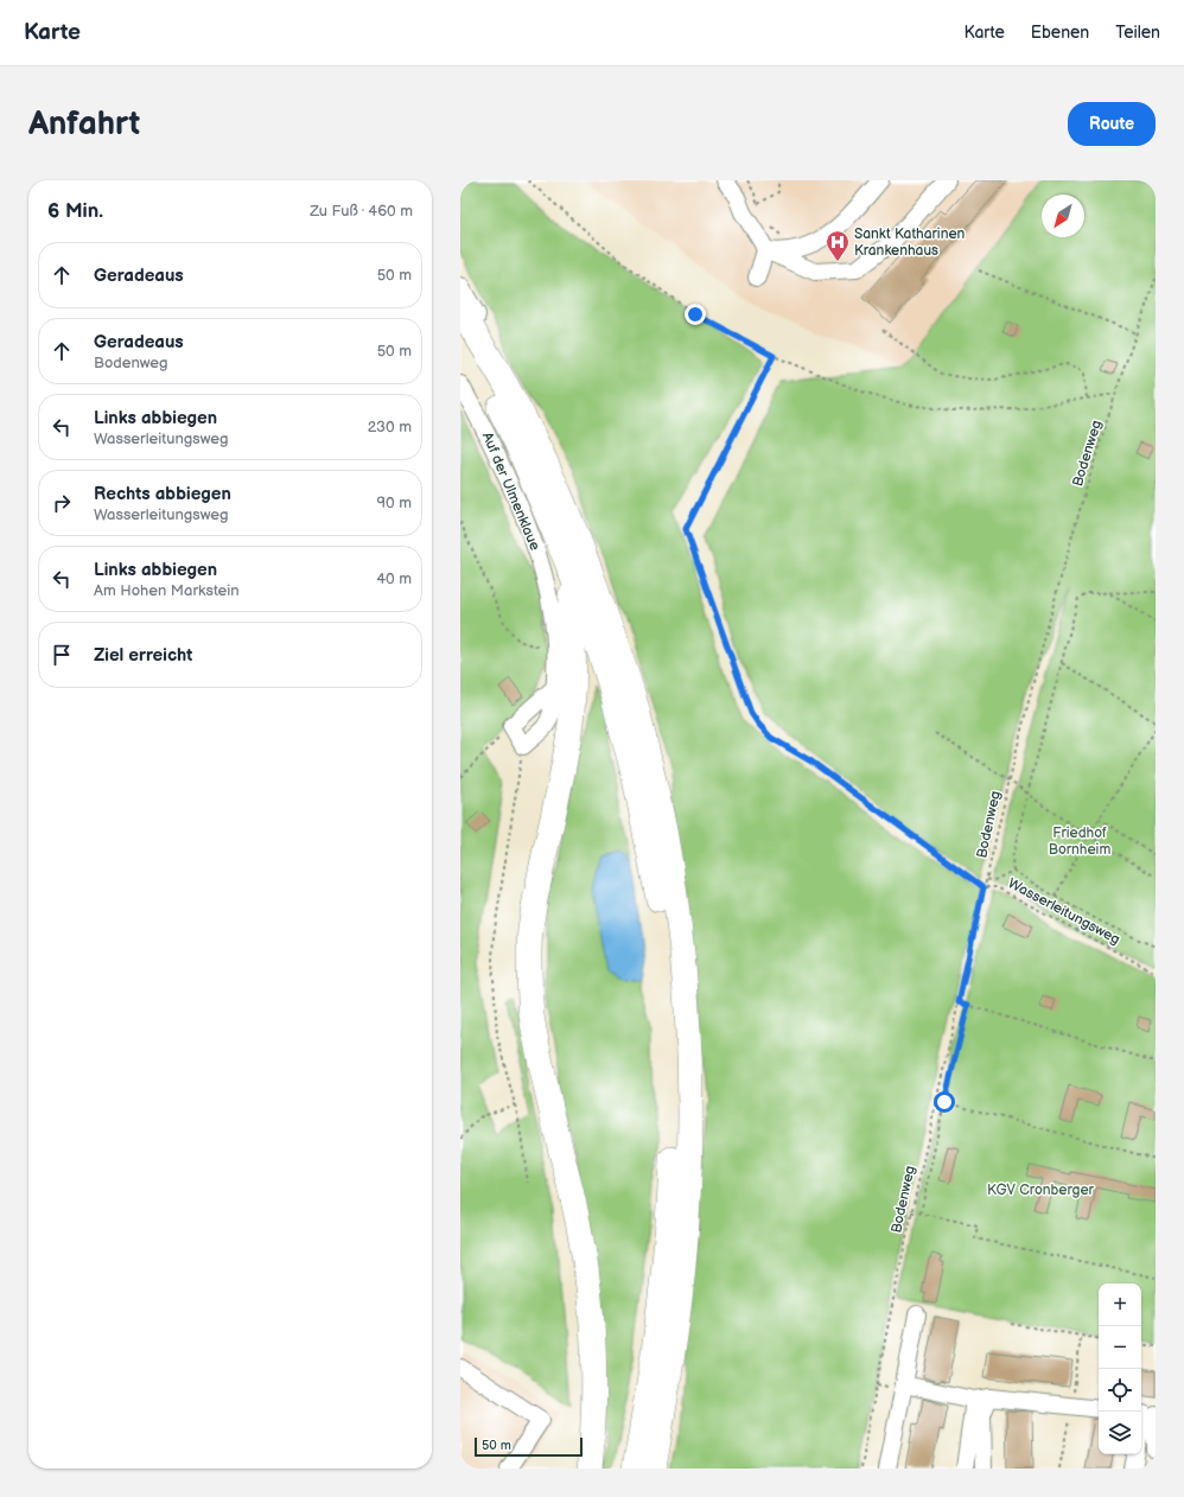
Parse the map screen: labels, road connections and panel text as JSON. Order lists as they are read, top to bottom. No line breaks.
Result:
{"streets":{"street":["Auf der Ulmenklaue"],"path":["Bodenweg","Wasserleitungsweg"]},"crossings":[["Bodenweg","Wasserleitungsweg"]],"parks":["Friedhof Bornheim","KGV Cronberger"],"places":{"hospital":["Sankt Katharinen Krankenhaus"]},"scale_bar":"50 m","north":"bottom left","page":{"header":"Karte","nav":["Karte","Ebenen","Teilen"],"buttons":"Route","title":"Anfahrt","heading":["6 Min.","Zu Fuß · 460 m"],"list":[["Geradeaus","50 m"],["Geradeaus","Bodenweg","50 m"],["Links abbiegen","Wasserleitungsweg","230 m"],["Rechts abbiegen","Wasserleitungsweg","90 m"],["Links abbiegen","Am Hohen Markstein","40 m"],"Ziel erreicht"],"map_buttons":["+","−"],"scale":"50 m"}}
